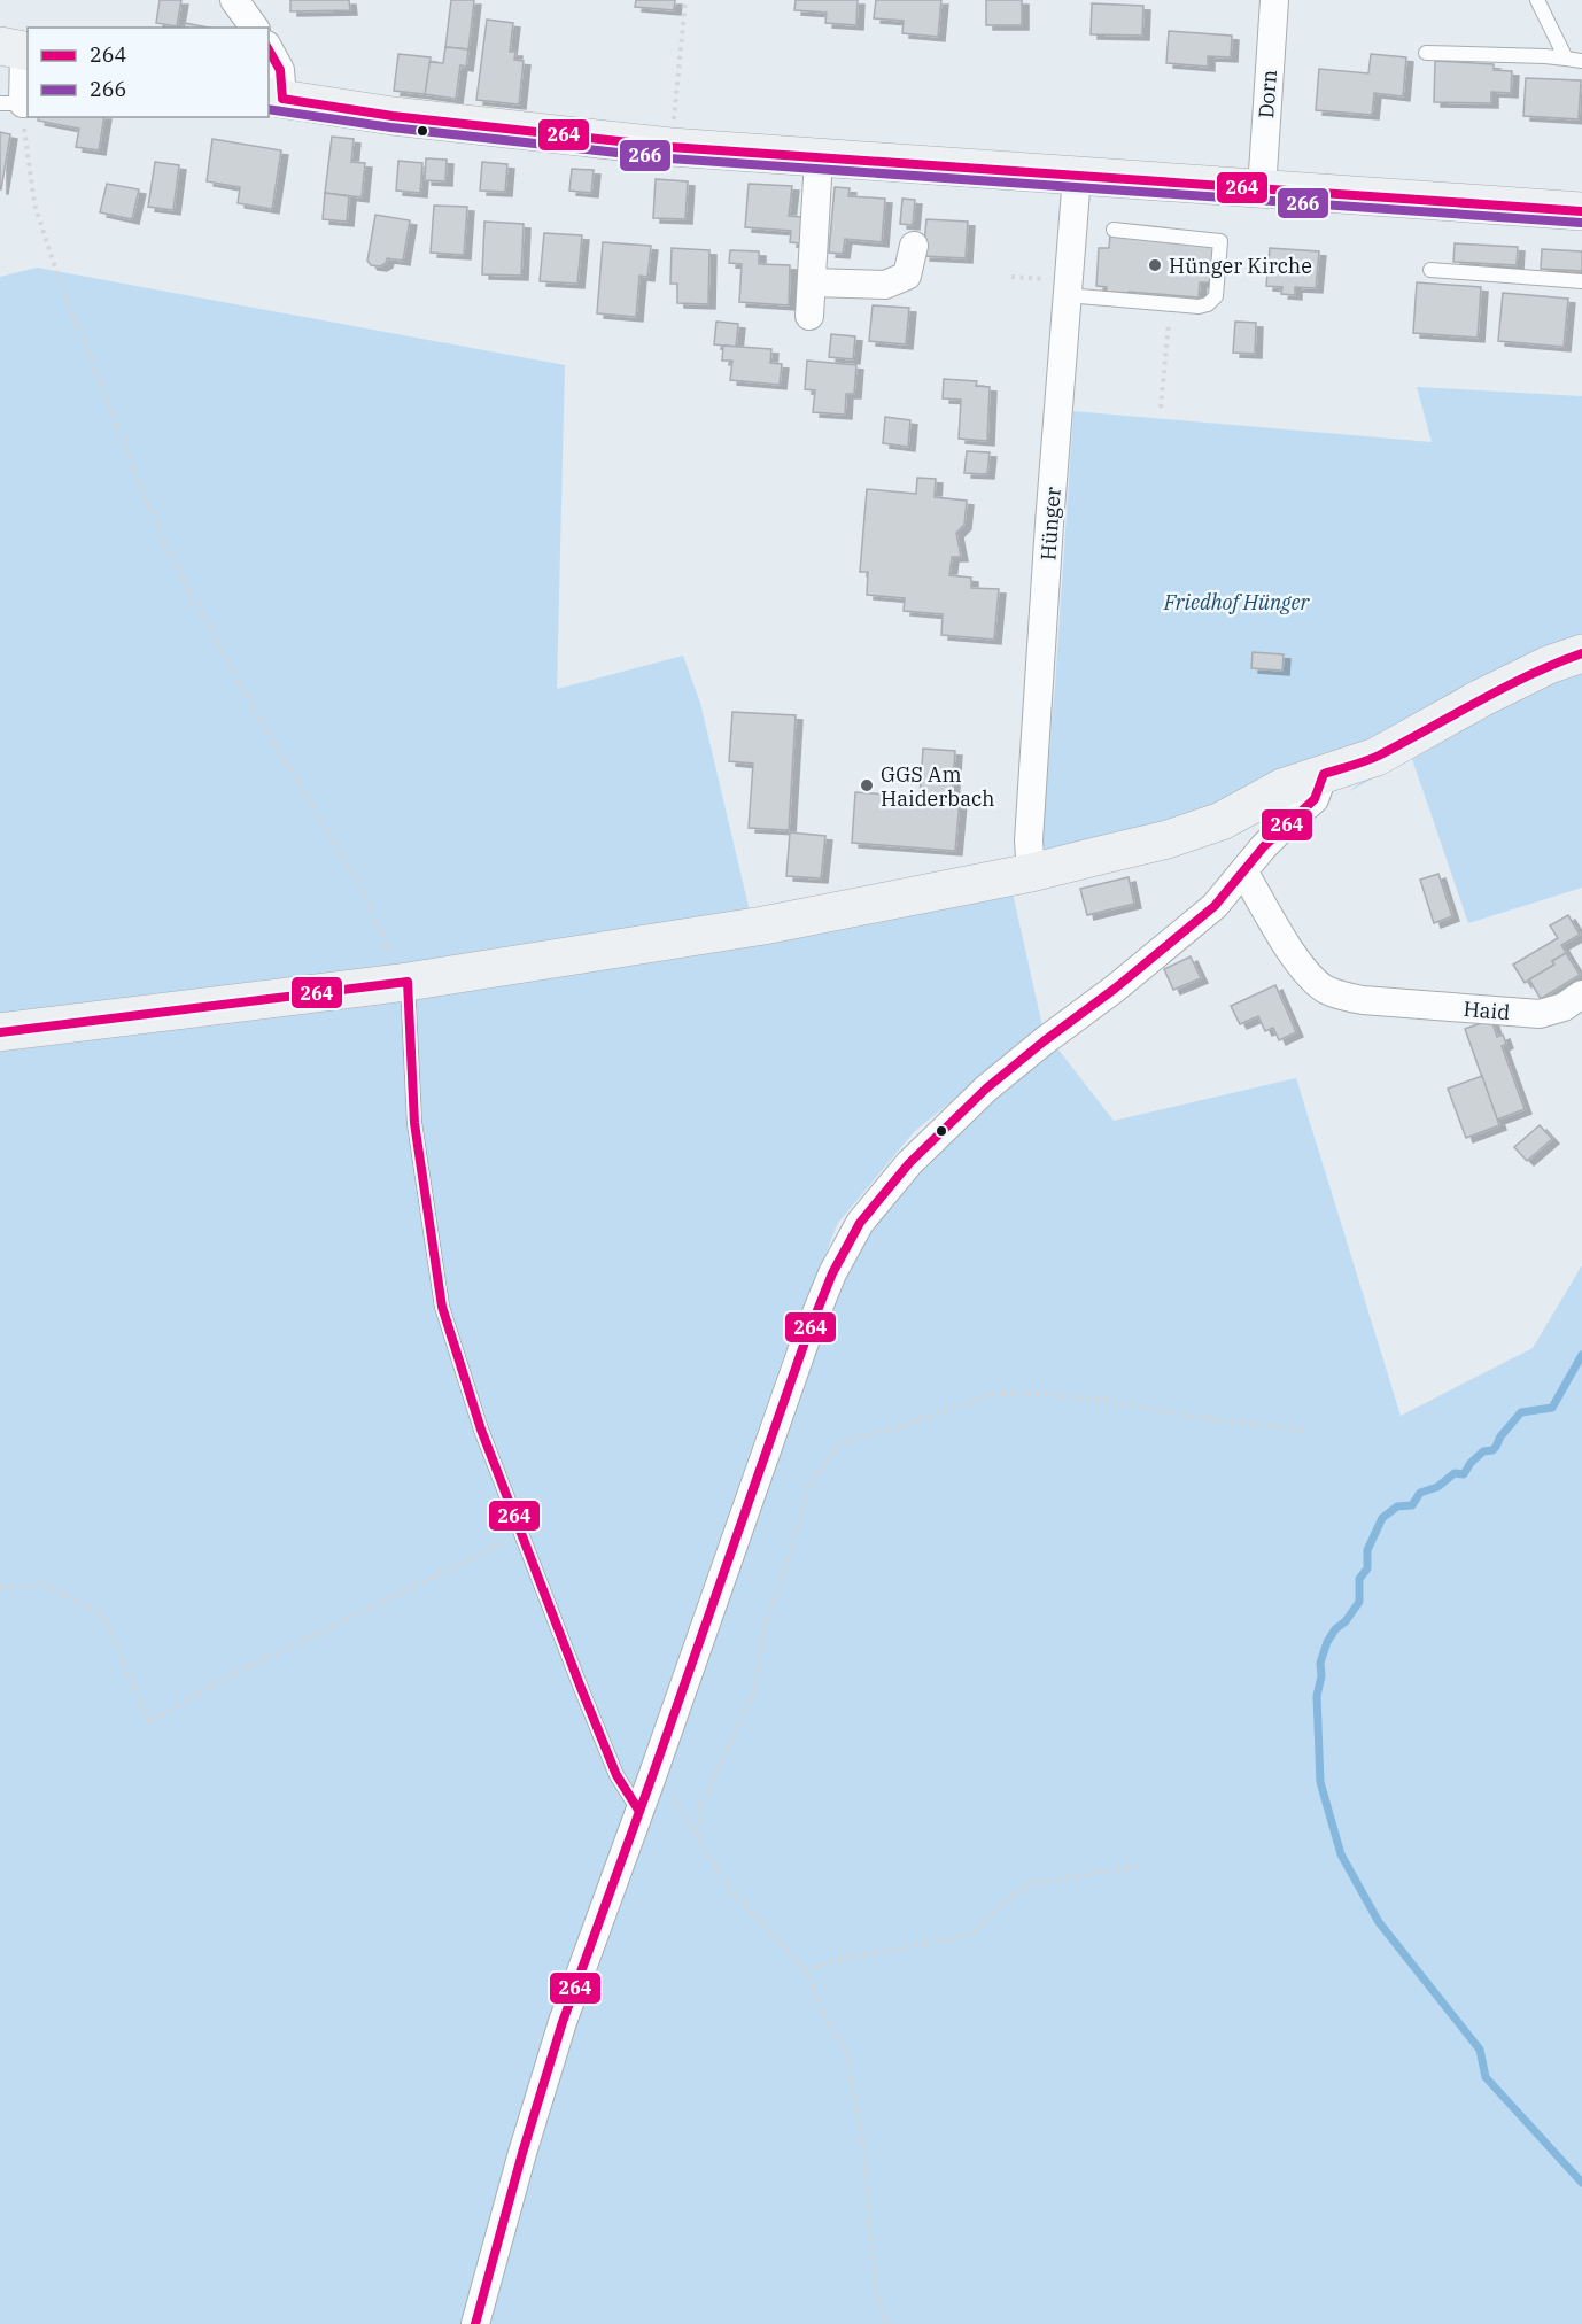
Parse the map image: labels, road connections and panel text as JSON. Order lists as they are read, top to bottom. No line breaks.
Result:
{"streets":{"street":["Dorn","Hünger","Haid"]},"parks":["Friedhof Hünger"],"places":["Hünger Kirche","GGS Am Haiderbach"],"lines":["transit line 264","transit line 266"],"legend":["264","266"]}
